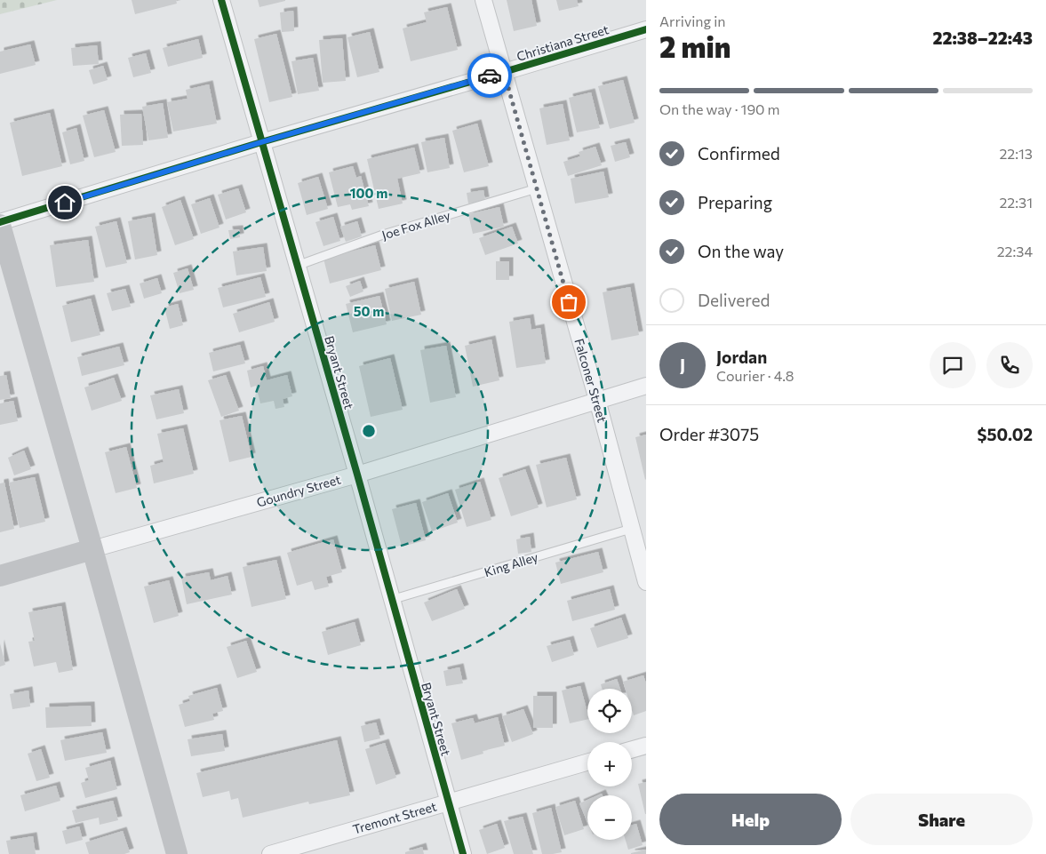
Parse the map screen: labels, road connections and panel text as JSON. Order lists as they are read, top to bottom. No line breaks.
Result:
{"streets":{"street":["Christiana Street","Bryant Street","Falconer Street","Goundry Street","Tremont Street"],"lane":["Joe Fox Alley","King Alley"]},"crossings":[["Christiana Street","Bryant Street"],["Christiana Street","Falconer Street"],["Joe Fox Alley","Bryant Street"],["Joe Fox Alley","Falconer Street"],["Bryant Street","Goundry Street"],["Bryant Street","King Alley"],["Bryant Street","Tremont Street"],["Falconer Street","Goundry Street"],["Falconer Street","King Alley"]],"page":{"heading":["2 min","Arriving in","22:38–22:43"],"panel":["Jordan","Courier · 4.8","Order #3075","$50.02"],"bar":"On the way · 190 m","list":[["Confirmed","22:13"],["Preparing","22:31"],["On the way","22:34"],"Delivered"],"round":"J","map_buttons":["+","−"],"buttons":["Help","Share"]},"rings":["100 m","50 m"]}
